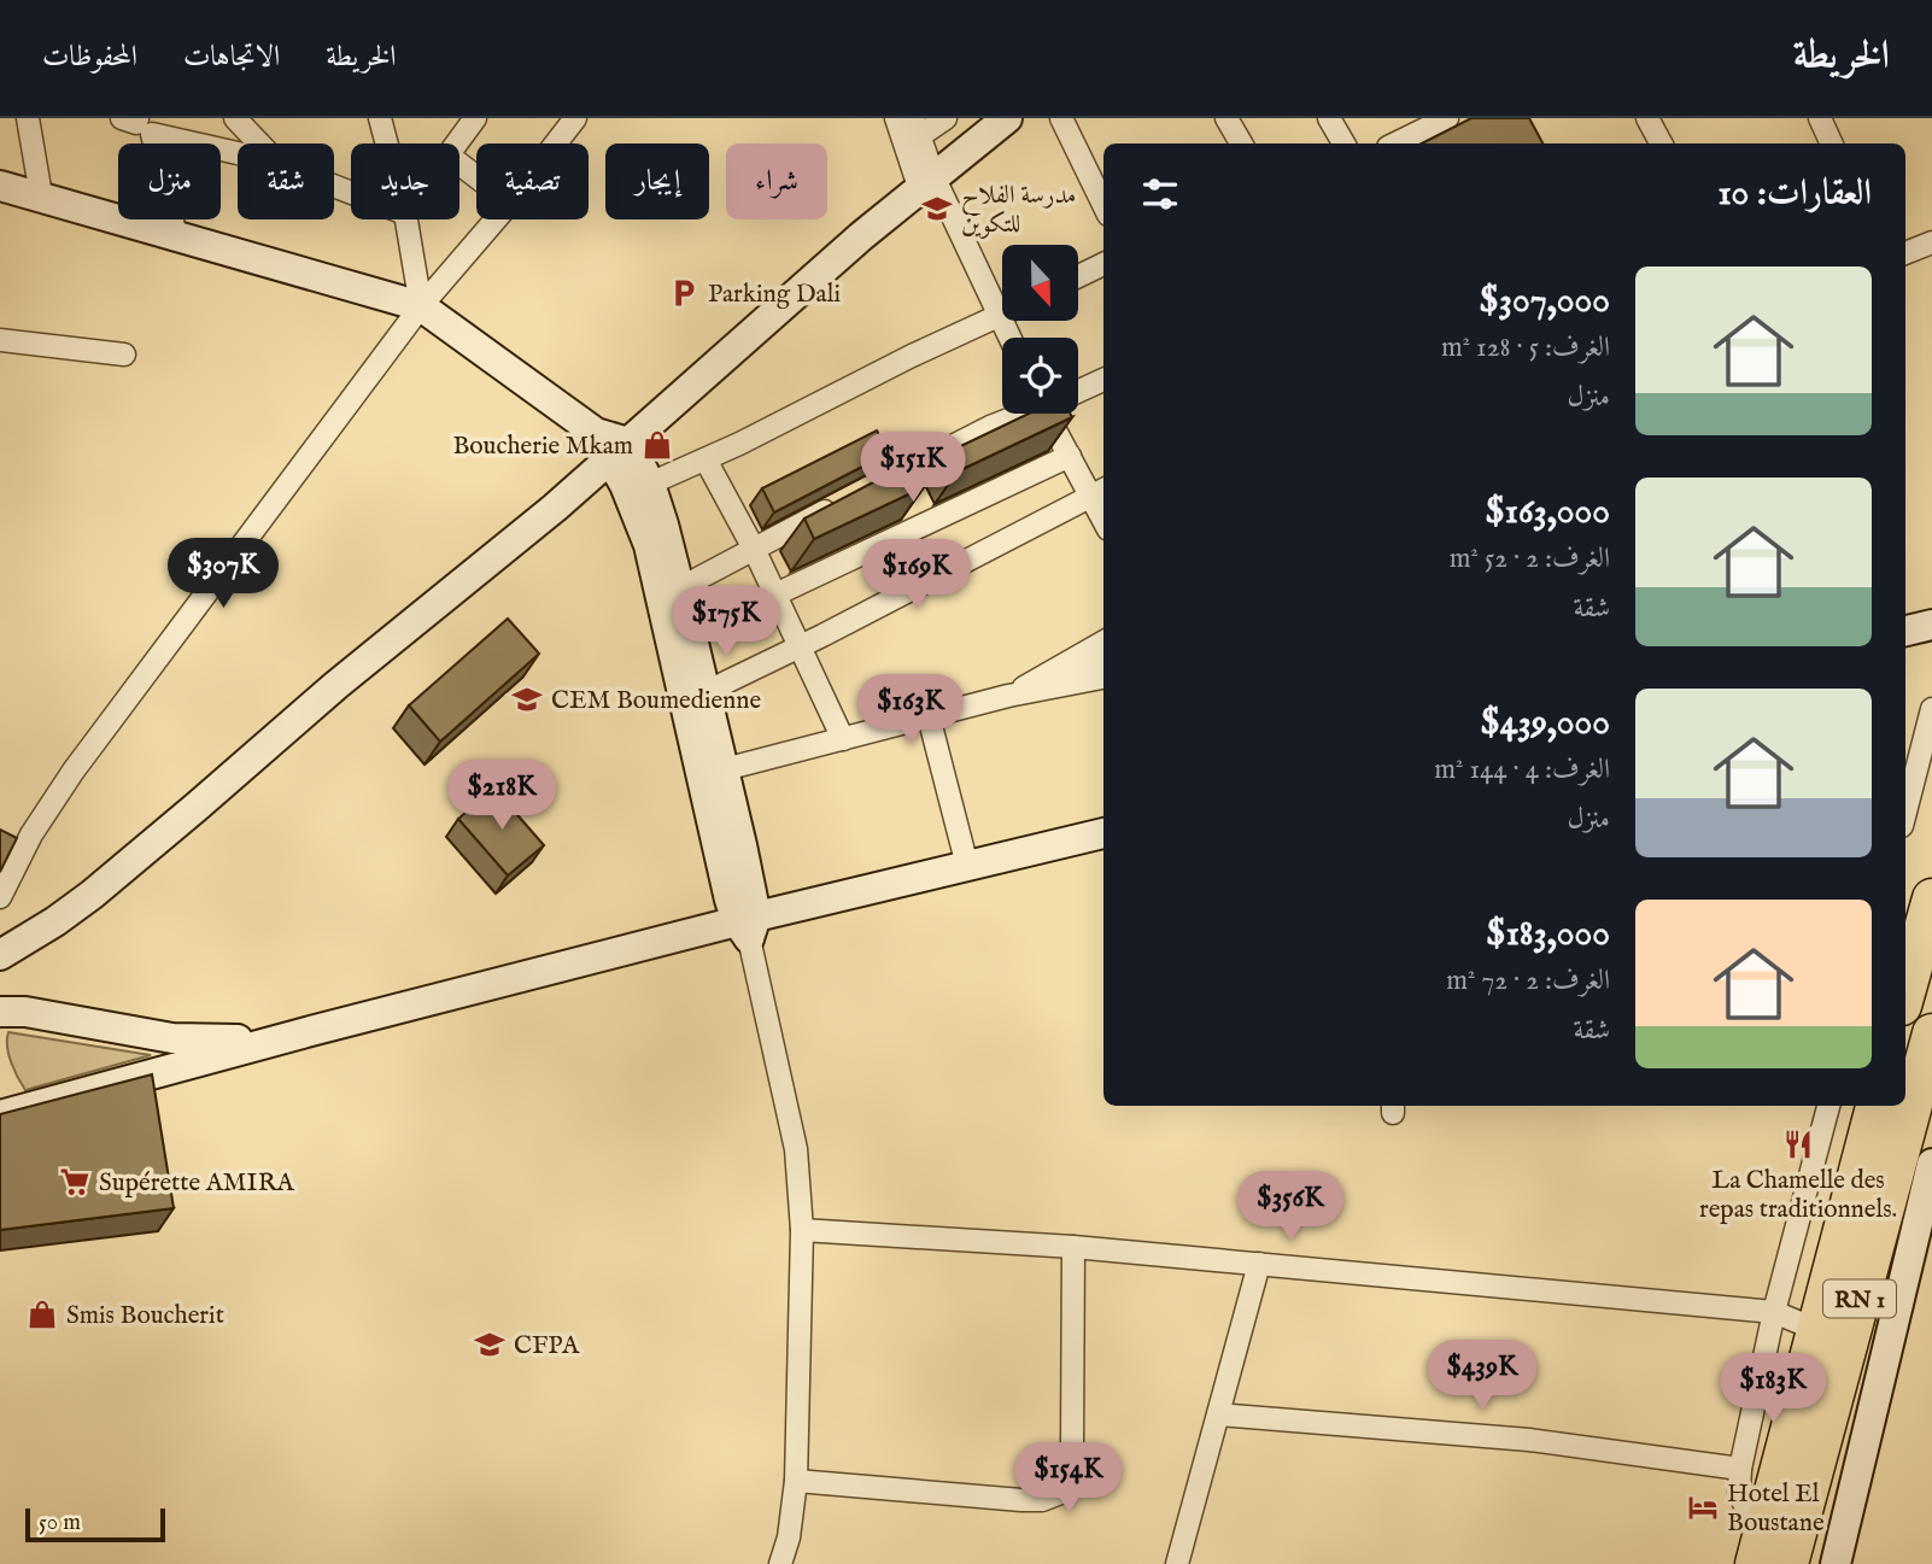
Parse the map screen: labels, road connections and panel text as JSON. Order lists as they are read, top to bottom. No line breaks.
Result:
{"streets":{"highway":["RN 1"]},"places":{"school or university":["مدرسة الفلاح للتكوين","CEM Boumedienne","CFPA"],"parking":["Parking Dali"],"shop":["Boucherie Mkam","Smis Boucherit"],"restaurant":["La Chamelle des repas traditionnels."],"supermarket":["Supérette AMIRA"],"hotel":["Hotel El Boustane"]},"scale_bar":"50 m","north":"bottom","page":{"header":"الخريطة","nav":["الخريطة","الاتجاهات","المحفوظات"],"chip":["شراء","إيجار","تصفية","جديد","شقة","منزل"],"heading":"العقارات: 10","list":[{"name":"$307,000","note":"الغرف: 5 · 128 m² · منزل"},{"name":"$163,000","note":"الغرف: 2 · 52 m² · شقة"},{"name":"$439,000","note":"الغرف: 4 · 144 m² · منزل"},{"name":"$183,000","note":"الغرف: 2 · 72 m² · شقة"}],"price":["$151K","$307K","$169K","$175K","$163K","$218K","$356K","$439K","$183K","$154K"],"scale":"50 m"}}
